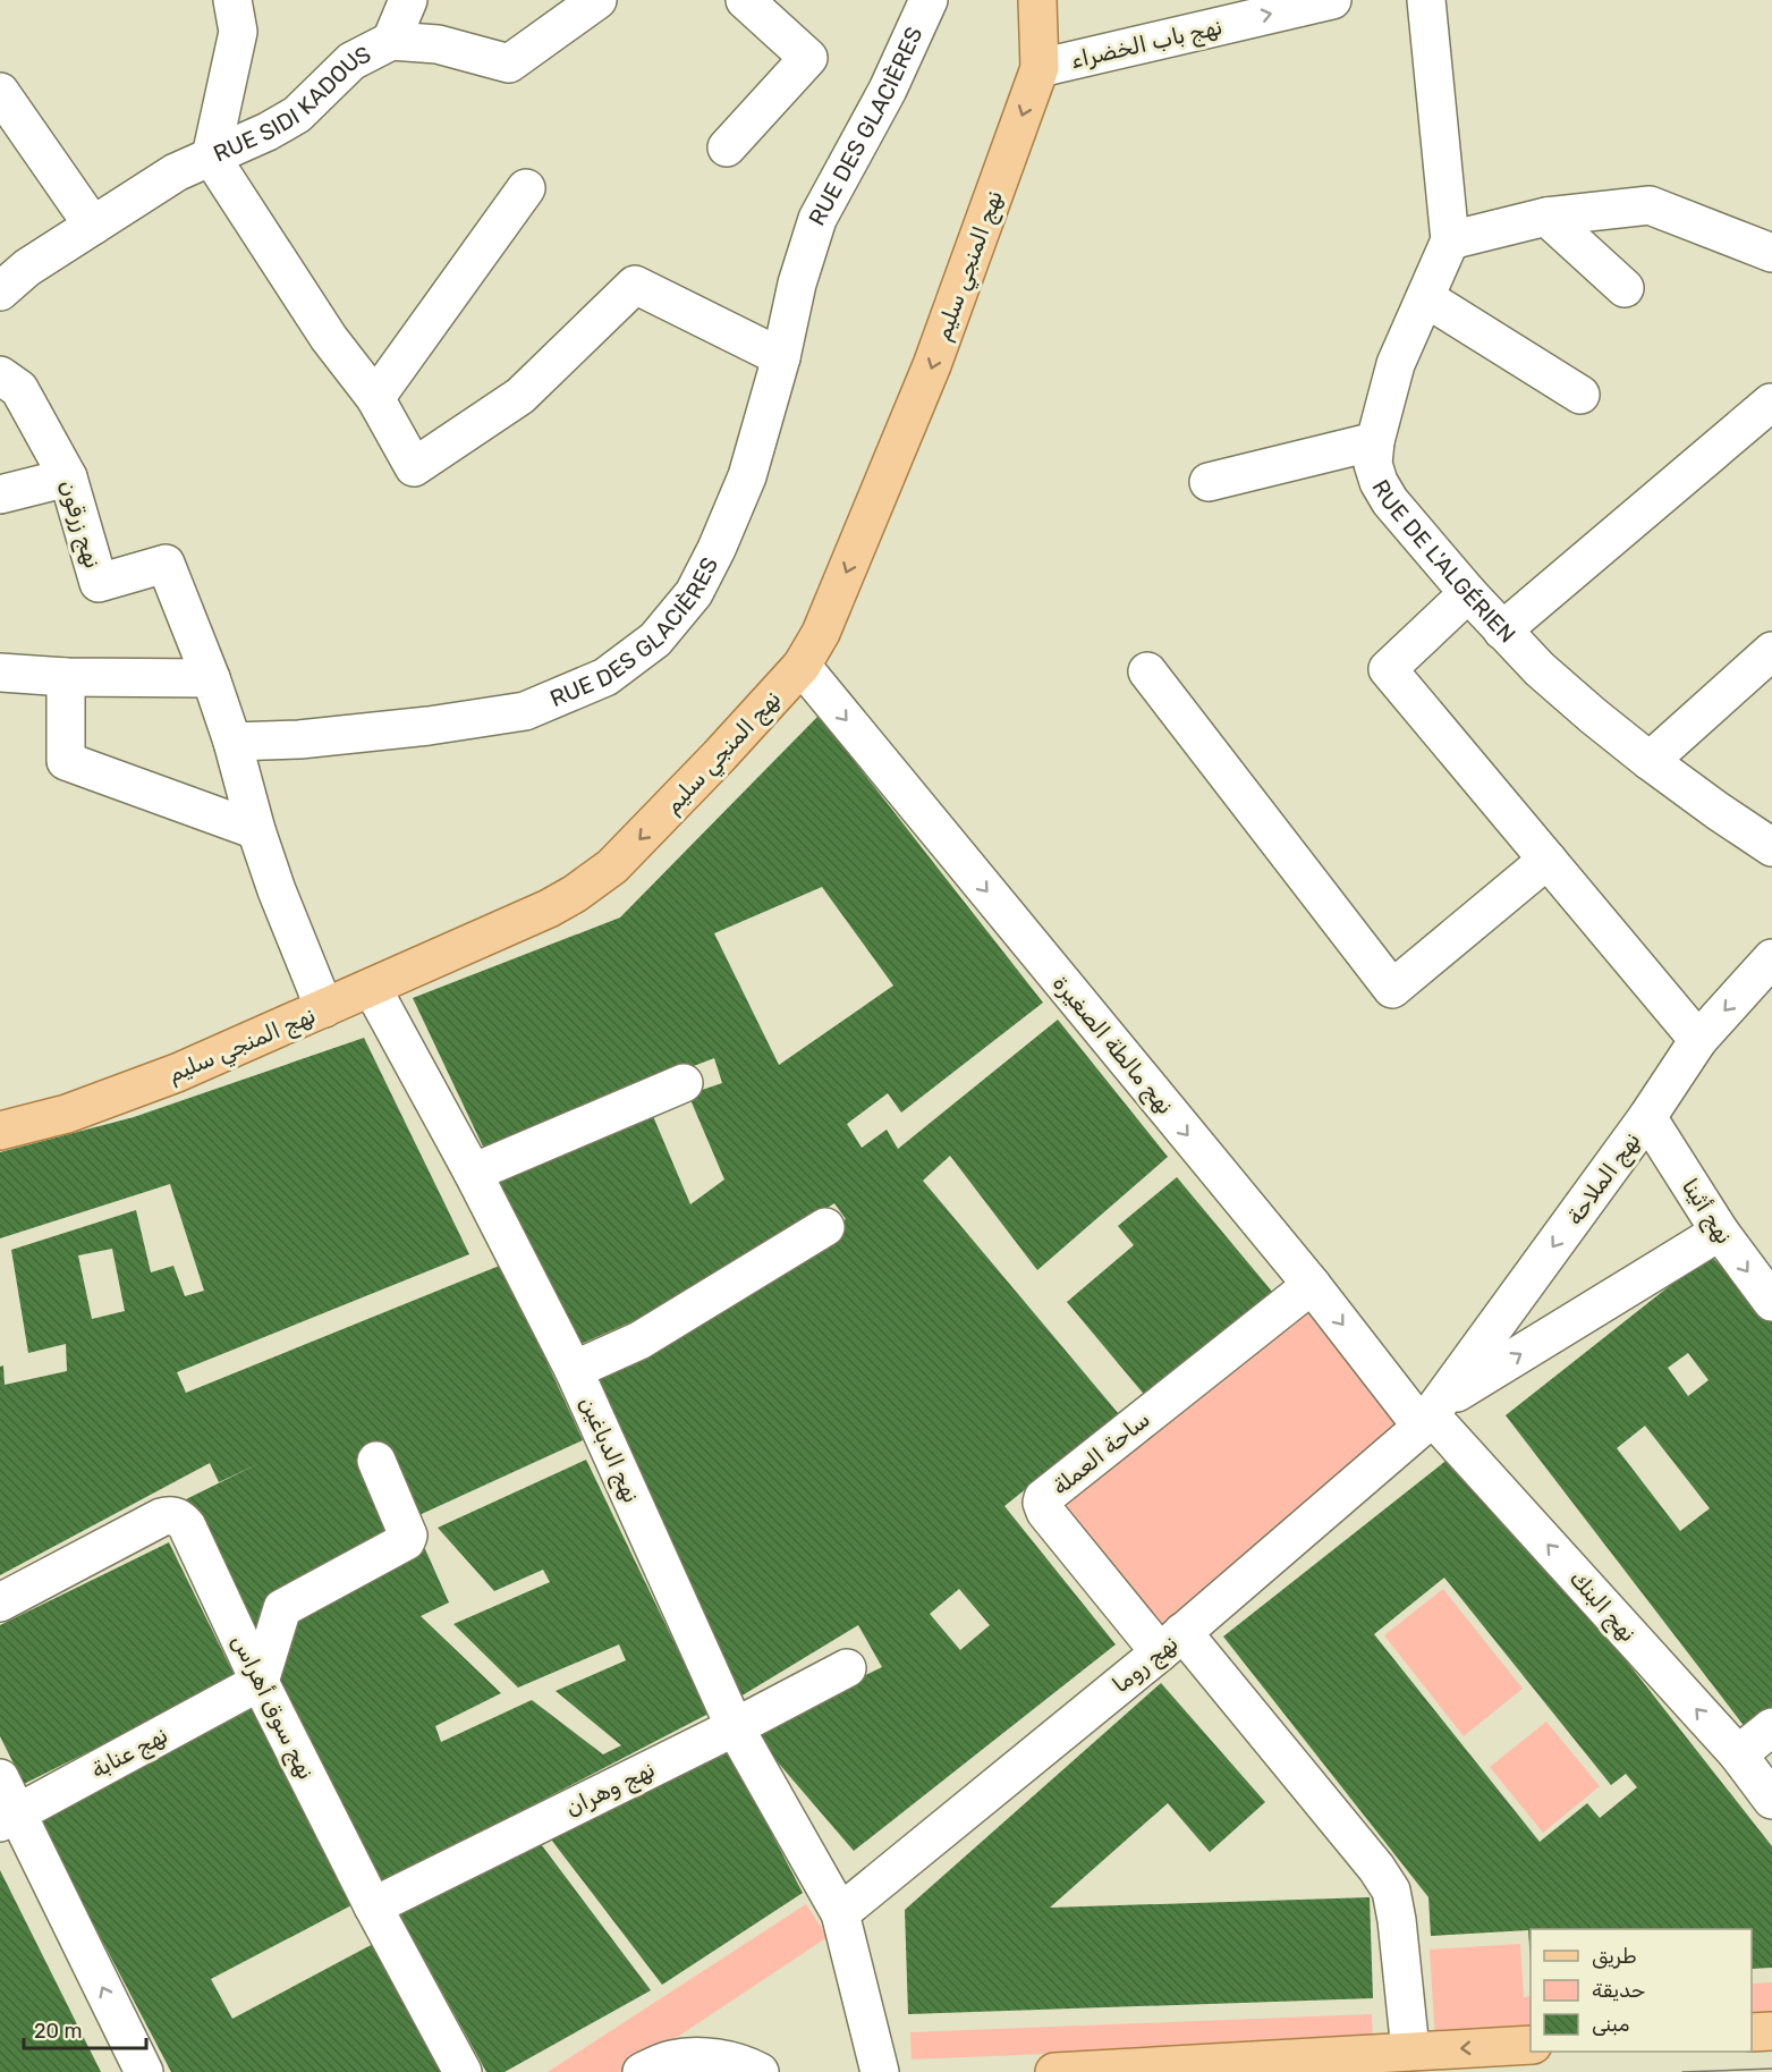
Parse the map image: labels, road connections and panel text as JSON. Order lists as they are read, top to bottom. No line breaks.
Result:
{"streets":{"main road":["نهج المنجي سليم"],"street":["نهج باب الخضراء","RUE SIDI KADOUS","RUE DES GLACIÈRES","نهج زرقون","RUE DE L'ALGÉRIEN","نهج مالطة الصغيرة","نهج الملاحة","نهج أثينا","نهج الدباغين","ساحة العملة","نهج البنك","نهج روما","نهج سوق أهراس","نهج عنابة","نهج وهران"]},"crossings":[["نهج باب الخضراء","نهج المنجي سليم"],["نهج المنجي سليم","نهج مالطة الصغيرة"],["نهج المنجي سليم","نهج الدباغين"],["نهج مالطة الصغيرة","نهج الملاحة"],["نهج مالطة الصغيرة","ساحة العملة"],["نهج مالطة الصغيرة","نهج البنك"],["نهج مالطة الصغيرة","نهج روما"],["نهج الملاحة","نهج أثينا"],["نهج الملاحة","نهج البنك"],["نهج الملاحة","نهج روما"],["نهج الدباغين","نهج روما"],["نهج الدباغين","نهج وهران"],["ساحة العملة","نهج روما"],["نهج البنك","نهج روما"],["نهج سوق أهراس","نهج عنابة"],["نهج سوق أهراس","نهج وهران"]],"one_way":["نهج باب الخضراء","نهج المنجي سليم","نهج مالطة الصغيرة","نهج أثينا","نهج البنك"],"legend":["طريق","حديقة","مبنى"],"scale_bar":"20 m"}
